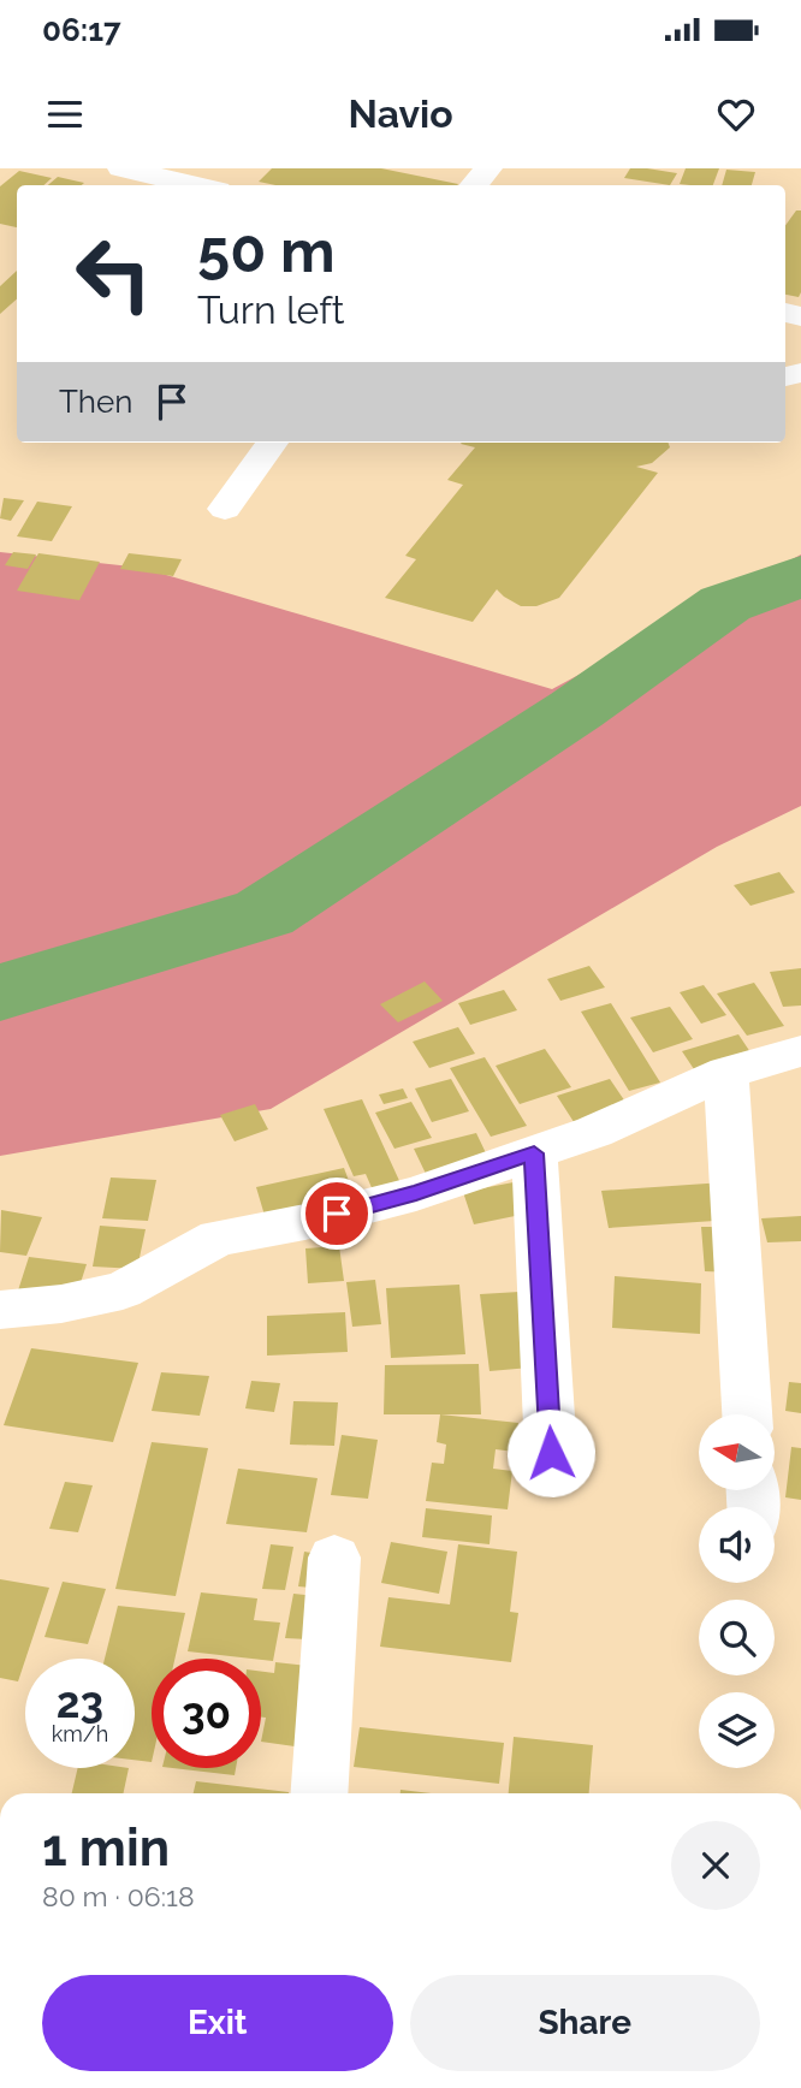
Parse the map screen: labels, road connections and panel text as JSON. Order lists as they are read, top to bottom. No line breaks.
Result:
{"north":"left","page":{"status":"06:17","header":"Navio","turn":["50 m","Turn left"],"then":"Then","speed":"23 km/h","limit":"30","heading":["1 min","80 m · 06:18"],"buttons":["Exit","Share"]}}
